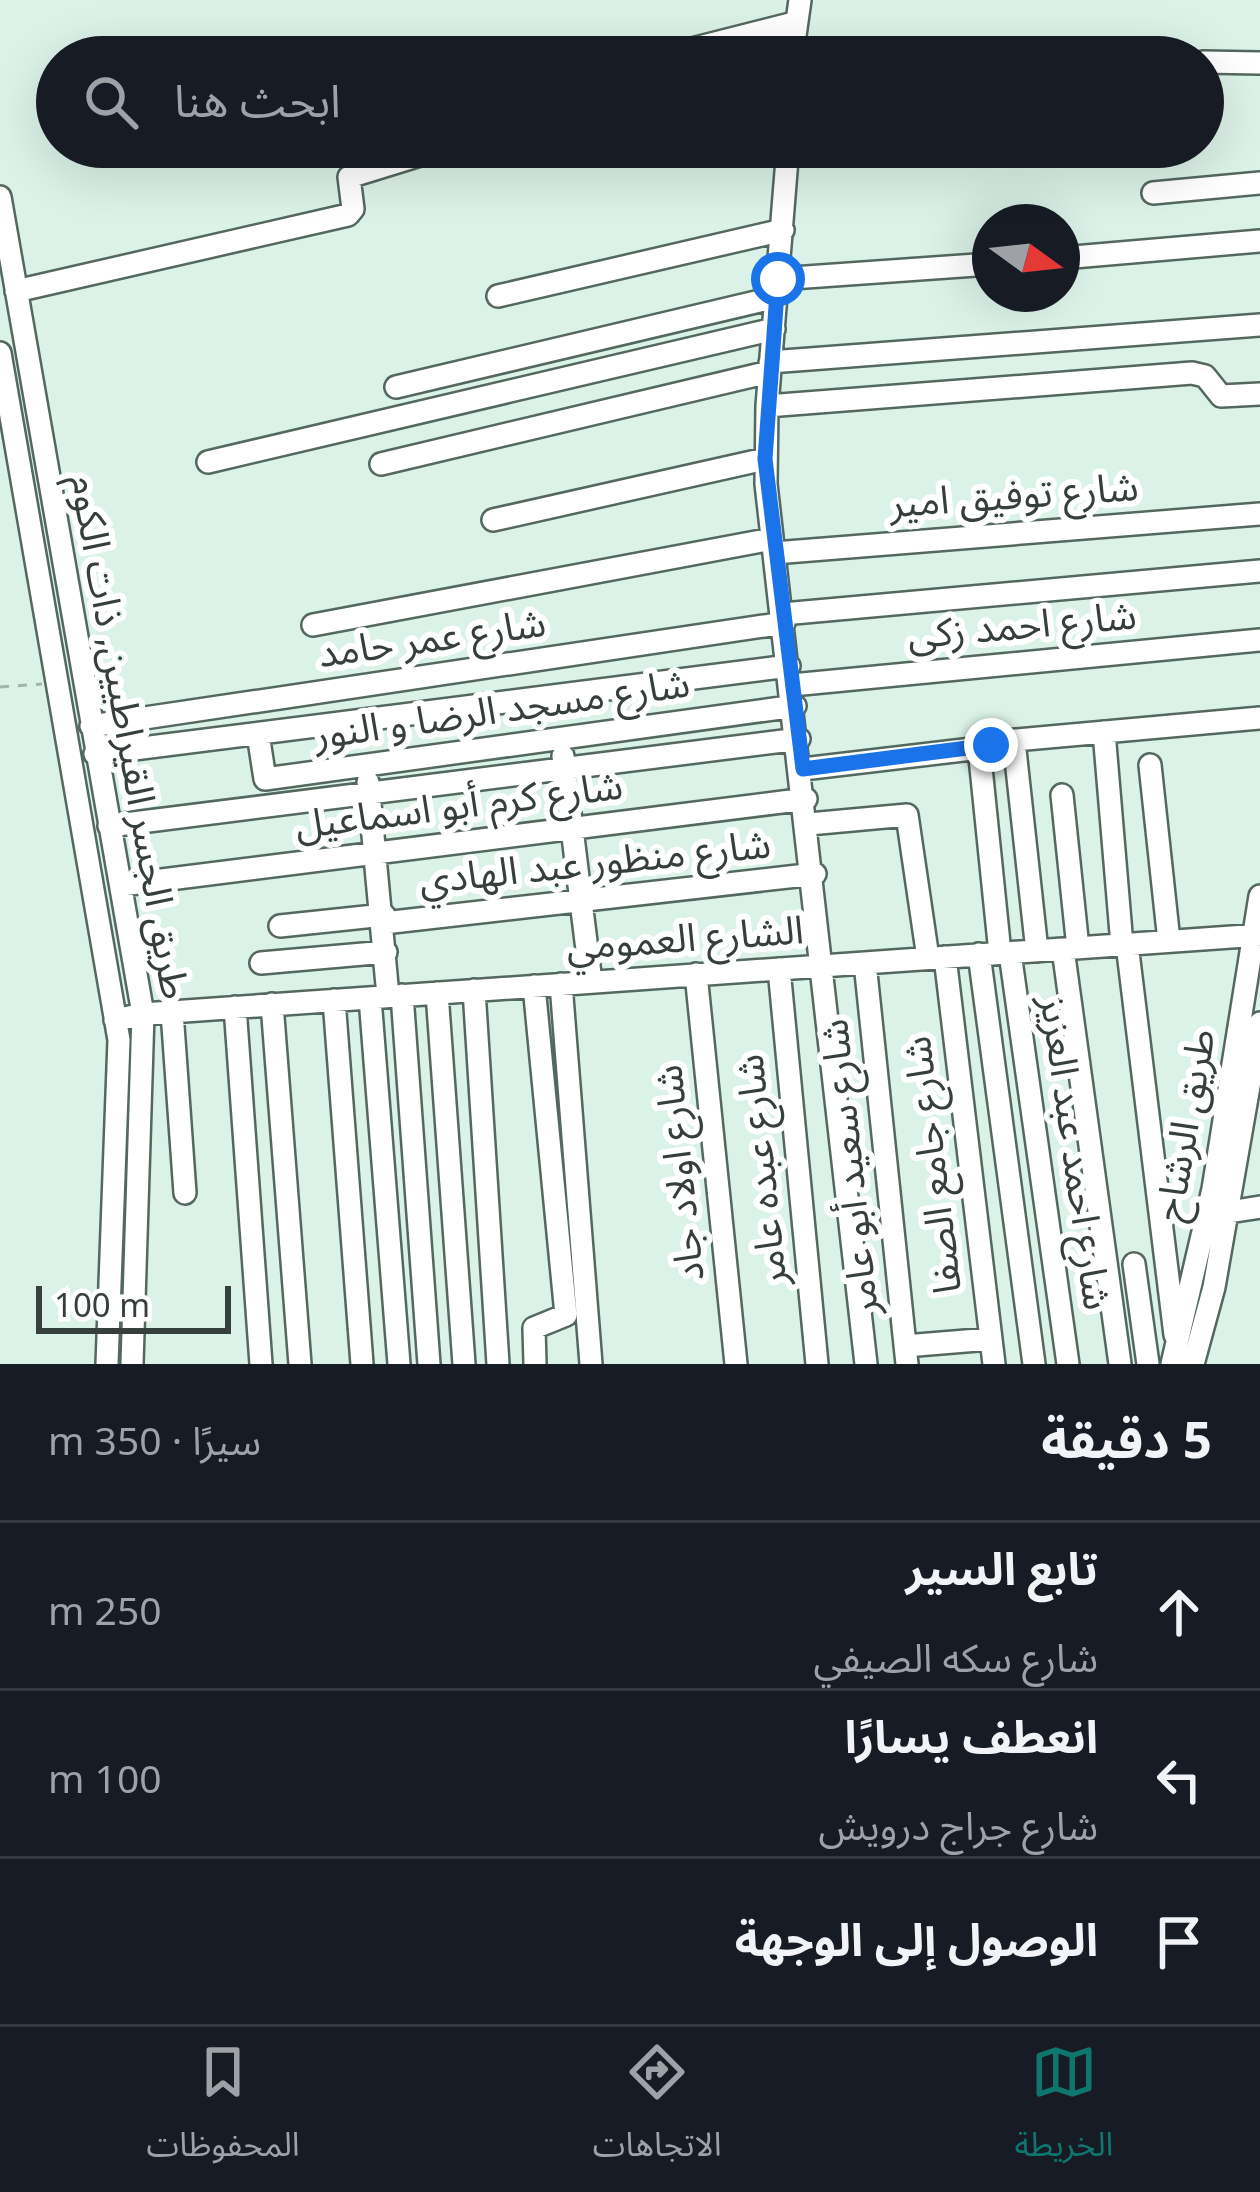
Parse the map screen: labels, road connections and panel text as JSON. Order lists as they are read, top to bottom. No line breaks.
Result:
{"streets":{"street":["شارع توفيق امير","شارع احمد زكى","شارع عمر حامد","شارع مسجد الرضا و النور","طريق الجسر القيراطيين, ذات الكوم","شارع كرم أبو اسماعيل","شارع منظور عبد الهادي","الشارع العمومي","طريق الرشاح","شارع احمد عبد العزيز","شارع جامع الصفا","شارع سعيد أبو عامر","شارع عبده عامر","شارع اولاد جاد"]},"crossings":[["شارع احمد زكى","شارع مسجد الرضا و النور"],["شارع عمر حامد","طريق الجسر القيراطيين, ذات الكوم"],["طريق الجسر القيراطيين, ذات الكوم","شارع كرم أبو اسماعيل"],["طريق الجسر القيراطيين, ذات الكوم","الشارع العمومي"],["الشارع العمومي","طريق الرشاح"],["الشارع العمومي","شارع احمد عبد العزيز"],["الشارع العمومي","شارع جامع الصفا"],["الشارع العمومي","شارع سعيد أبو عامر"],["الشارع العمومي","شارع عبده عامر"],["الشارع العمومي","شارع اولاد جاد"]],"scale_bar":"100 m","north":"right","page":{"search":"ابحث هنا","scale":"100 m","heading":["5 دقيقة","سيرًا · 350 m"],"list":[["تابع السير","شارع سكه الصيفي","250 m"],["انعطف يسارًا","شارع جراج درويش","100 m"],"الوصول إلى الوجهة"],"nav":["الخريطة","الاتجاهات","المحفوظات"]}}
